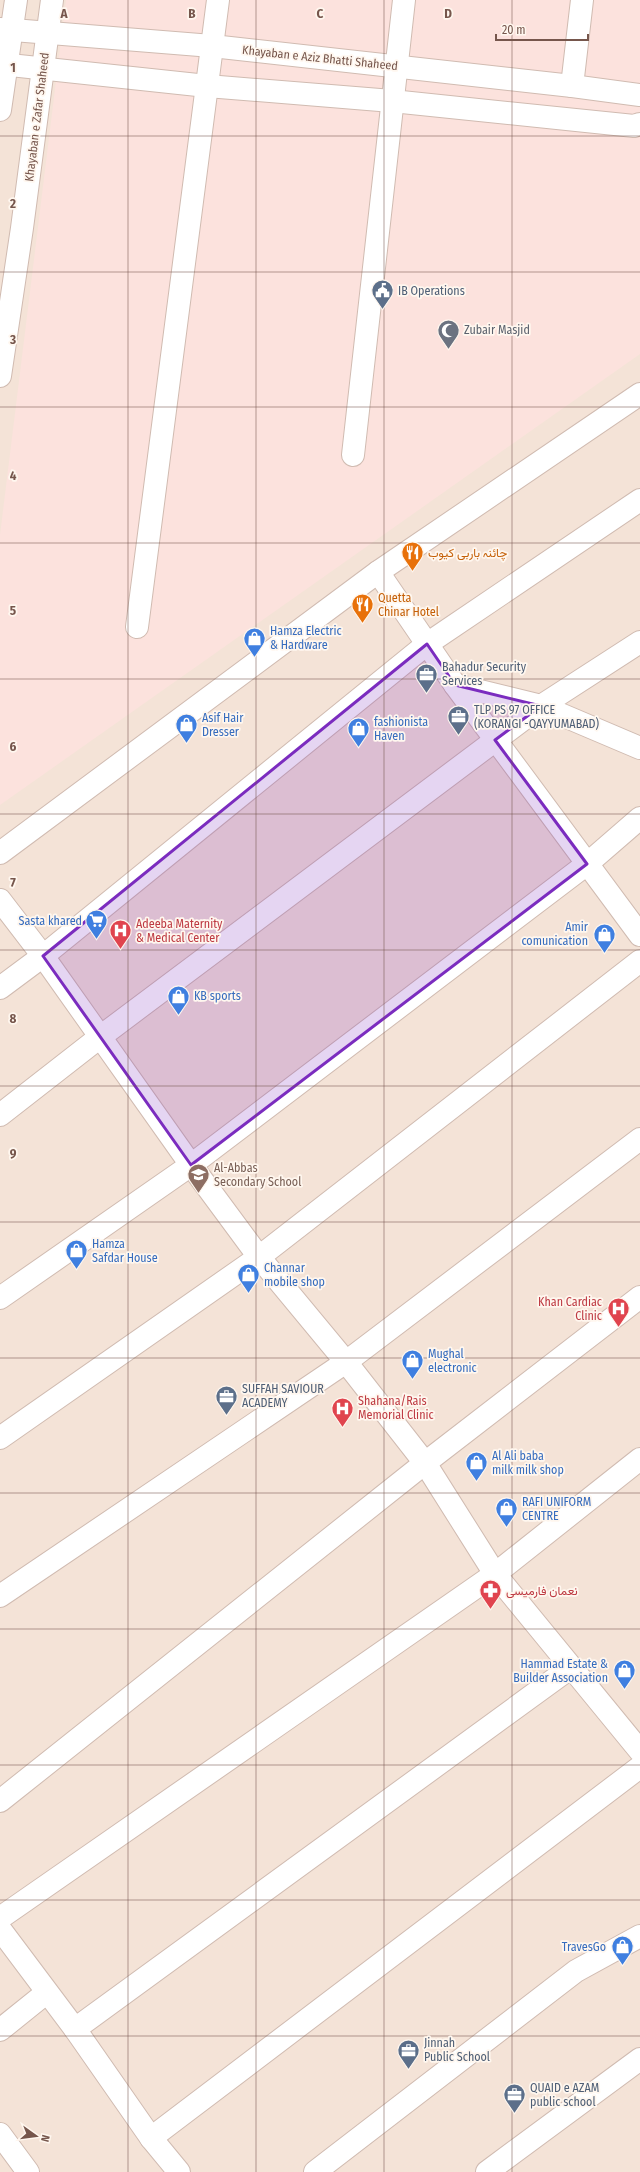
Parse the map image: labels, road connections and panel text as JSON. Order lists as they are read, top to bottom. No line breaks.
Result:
{"streets":{"street":["Khayaban e Aziz Bhatti Shaheed","Khayaban e Zafar Shaheed"]},"crossings":[["Khayaban e Aziz Bhatti Shaheed","Khayaban e Zafar Shaheed"]],"places":{"public building":["IB Operations"],"mosque":["Zubair Masjid"],"restaurant":["چائنہ باربی کیوب","Quetta Chinar Hotel"],"shop":["Hamza Electric & Hardware","Asif Hair Dresser","fashionista Haven","Amir comunication","KB sports","Hamza Safdar House","Channar mobile shop","Mughal electronic","Al Ali baba milk milk shop","RAFI UNIFORM CENTRE","Hammad Estate & Builder Association","TravesGo"],"office":["Bahadur Security Services","TLP PS 97 OFFICE (KORANGI -QAYYUMABAD)","SUFFAH SAVIOUR ACADEMY","Jinnah Public School","QUAID e AZAM public school"],"supermarket":["Sasta khared"],"hospital":["Adeeba Maternity & Medical Center","Khan Cardiac Clinic","Shahana/Rais Memorial Clinic"],"school or university":["Al-Abbas Secondary School"],"pharmacy":["نعمان فارمیسی"]},"scale_bar":"20 m","north":"right","grid":{"columns":["A","B","C","D"],"rows":["1","2","3","4","5","6","7","8","9"]}}
